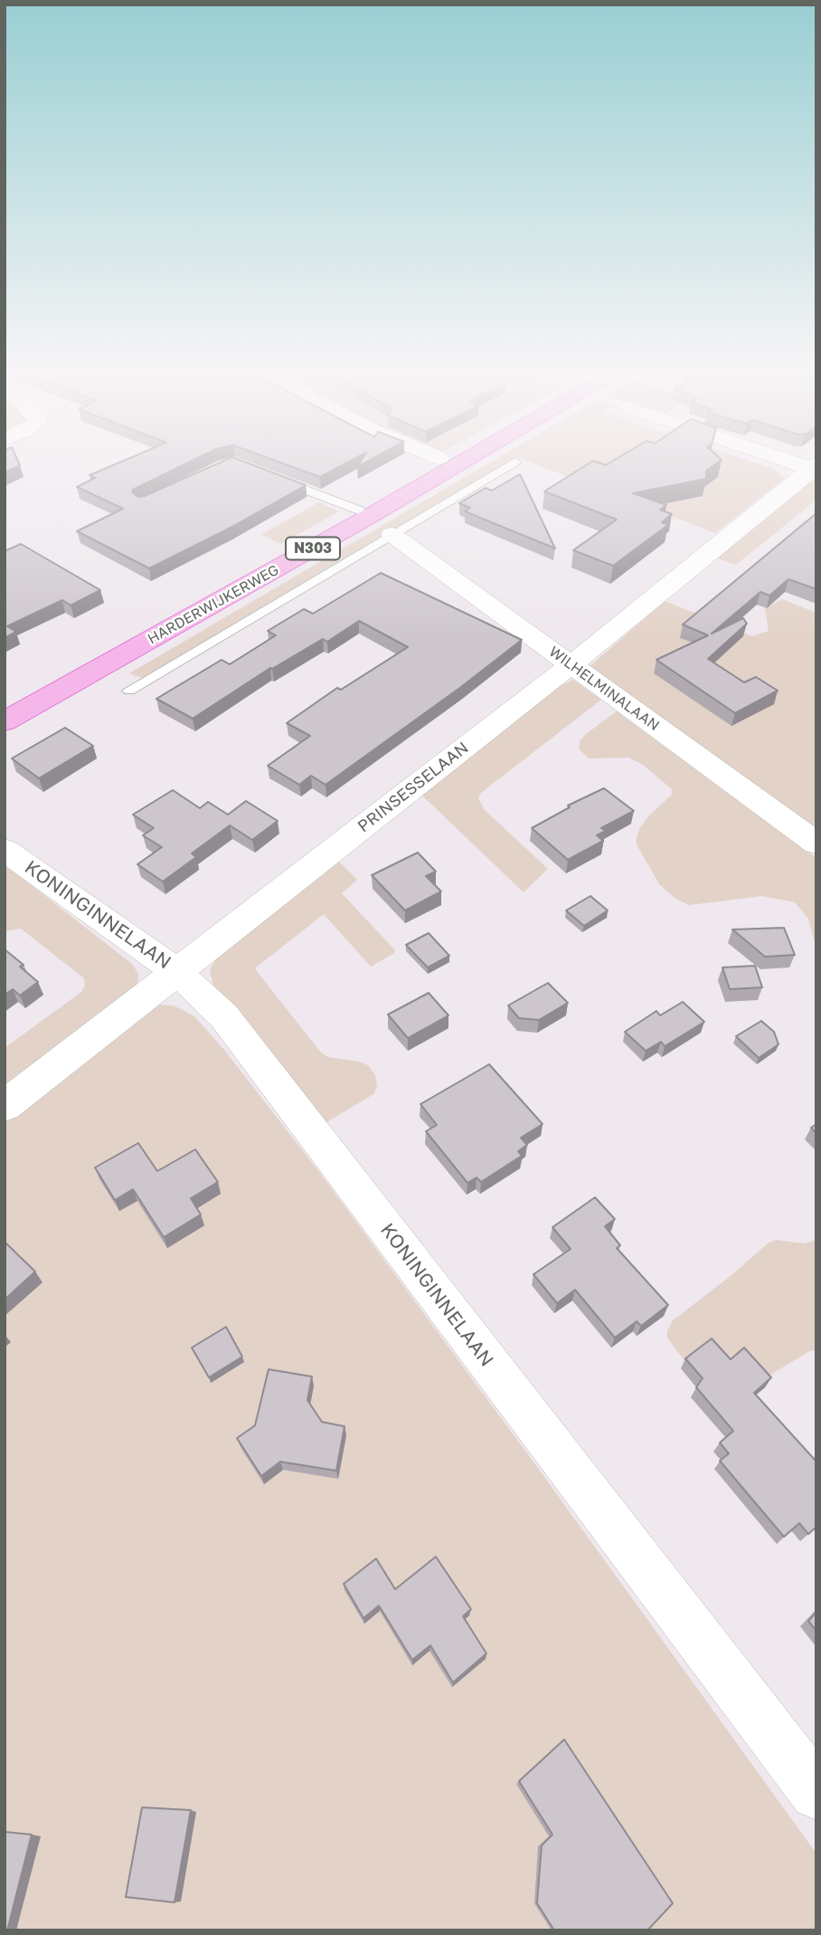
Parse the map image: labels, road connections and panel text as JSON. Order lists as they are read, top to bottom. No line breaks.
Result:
{"streets":{"main road":["N303","HARDERWIJKERWEG"],"street":["WILHELMINALAAN","PRINSESSELAAN","KONINGINNELAAN"]},"crossings":[["HARDERWIJKERWEG","WILHELMINALAAN"],["WILHELMINALAAN","PRINSESSELAAN"],["PRINSESSELAAN","KONINGINNELAAN"]]}
